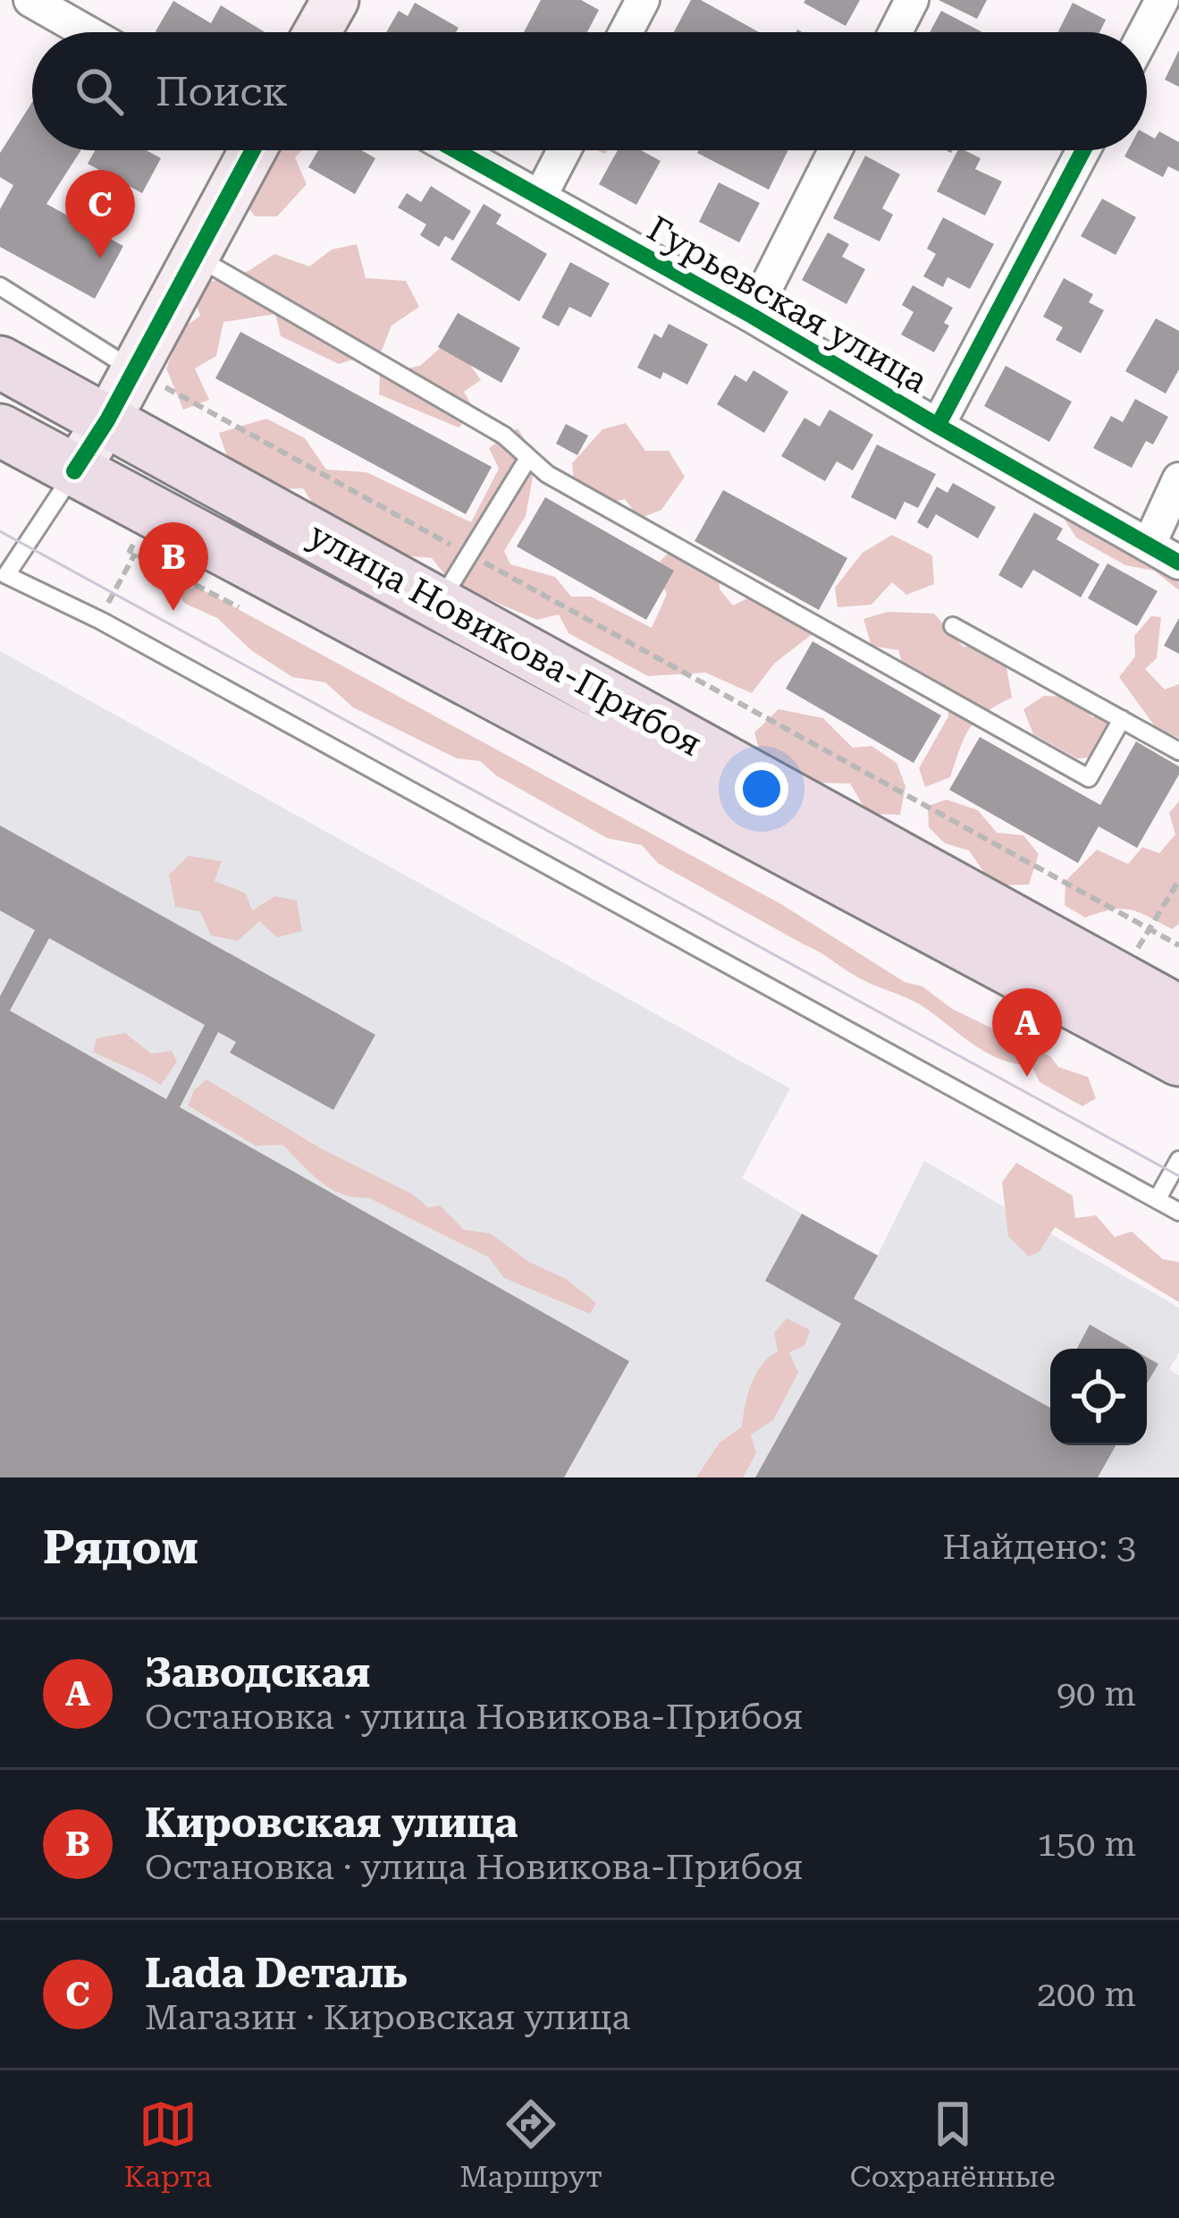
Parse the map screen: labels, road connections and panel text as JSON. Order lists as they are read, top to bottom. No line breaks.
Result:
{"streets":{"main road":["улица Новикова-Прибоя"],"street":["Гурьевская улица"]},"page":{"search":"Поиск","pins":["C","B","A"],"heading":["Рядом","Найдено: 3"],"list":[{"mark":"A","name":"Заводская","note":"Остановка · улица Новикова-Прибоя","value":"90 m"},{"mark":"B","name":"Кировская улица","note":"Остановка · улица Новикова-Прибоя","value":"150 m"},{"mark":"C","name":"Lada Dеталь","note":"Магазин · Кировская улица","value":"200 m"}],"nav":["Карта","Маршрут","Сохранённые"]}}
